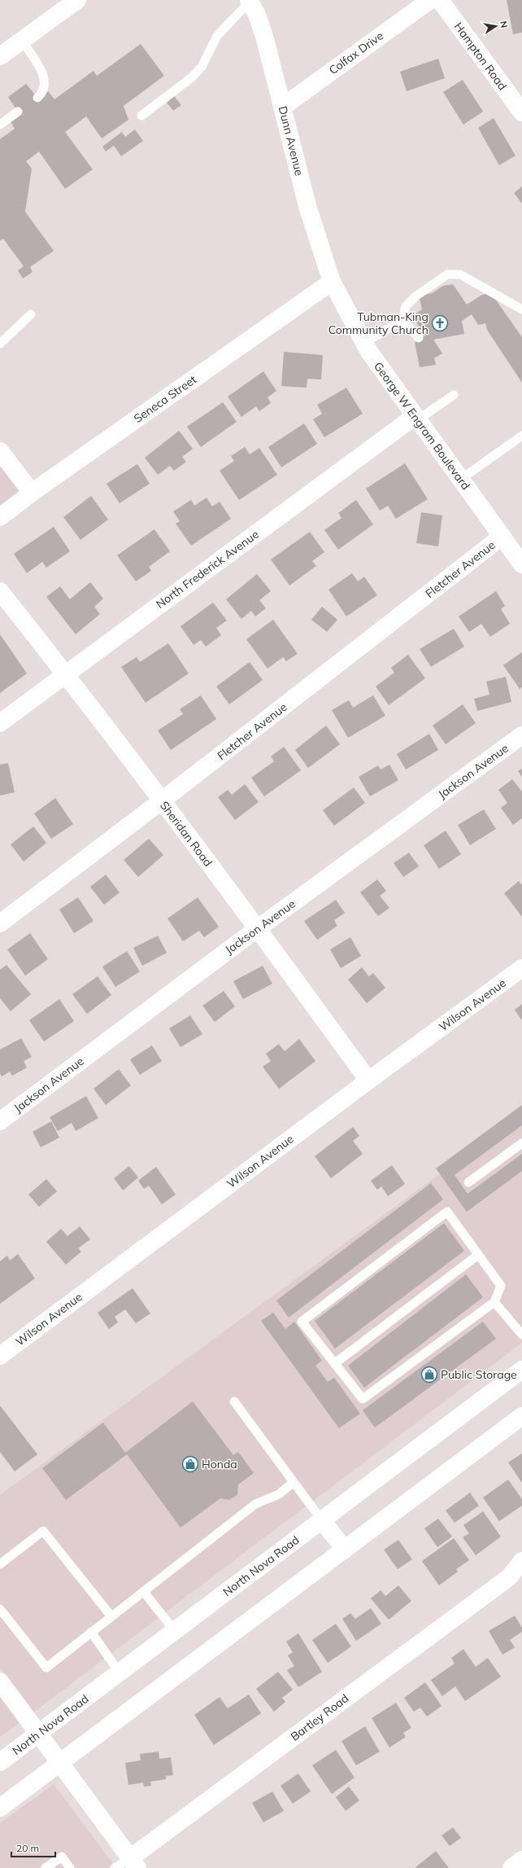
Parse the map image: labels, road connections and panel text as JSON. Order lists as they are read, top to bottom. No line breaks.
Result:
{"streets":{"street":["Colfax Drive","Hampton Road","Dunn Avenue","Seneca Street","George W Engram Boulevard","North Frederick Avenue","Fletcher Avenue","Jackson Avenue","Sheridan Road","Wilson Avenue","North Nova Road","Bartley Road"]},"crossings":[["Colfax Drive","Dunn Avenue"],["Dunn Avenue","Seneca Street"],["Dunn Avenue","George W Engram Boulevard"],["Seneca Street","George W Engram Boulevard"],["George W Engram Boulevard","North Frederick Avenue"],["George W Engram Boulevard","Fletcher Avenue"],["North Frederick Avenue","Sheridan Road"],["Fletcher Avenue","Sheridan Road"],["Jackson Avenue","Sheridan Road"],["Sheridan Road","Wilson Avenue"]],"places":{"church":["Tubman-King Community Church"],"shop":["Public Storage","Honda"]},"scale_bar":"20 m","north":"right"}
